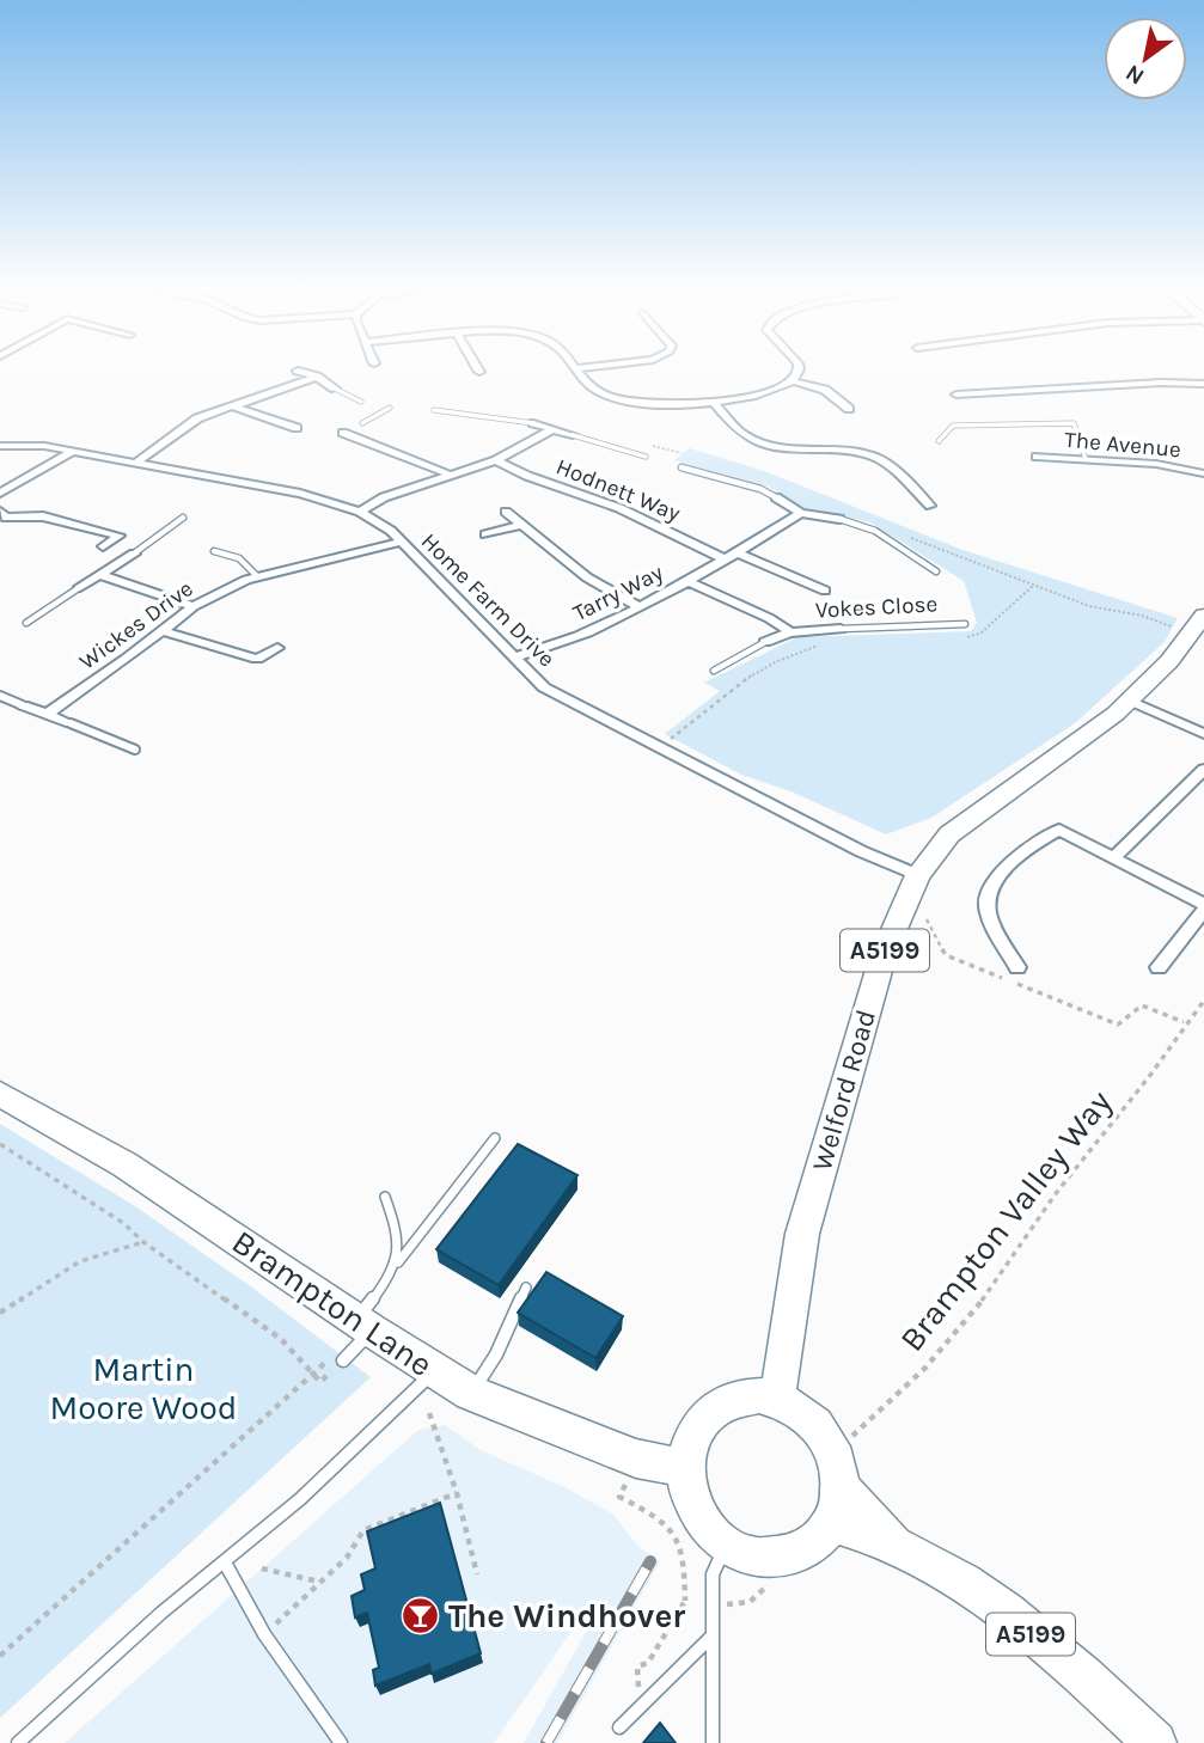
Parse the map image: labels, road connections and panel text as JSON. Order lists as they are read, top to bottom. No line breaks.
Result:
{"streets":{"main road":["A5199","Welford Road","Brampton Lane"],"street":["The Avenue","Hodnett Way","Tarry Way","Home Farm Drive","Vokes Close","Wickes Drive"],"path":["Brampton Valley Way"]},"crossings":[["Hodnett Way","Tarry Way"],["Tarry Way","Home Farm Drive"],["Tarry Way","Vokes Close"],["Home Farm Drive","Wickes Drive"],["Home Farm Drive","Welford Road"],["A5199","Welford Road"],["A5199","Brampton Lane"],["Welford Road","Brampton Lane"]],"parks":["Martin Moore Wood"],"places":{"bar":["The Windhover"]},"north":"bottom left"}
